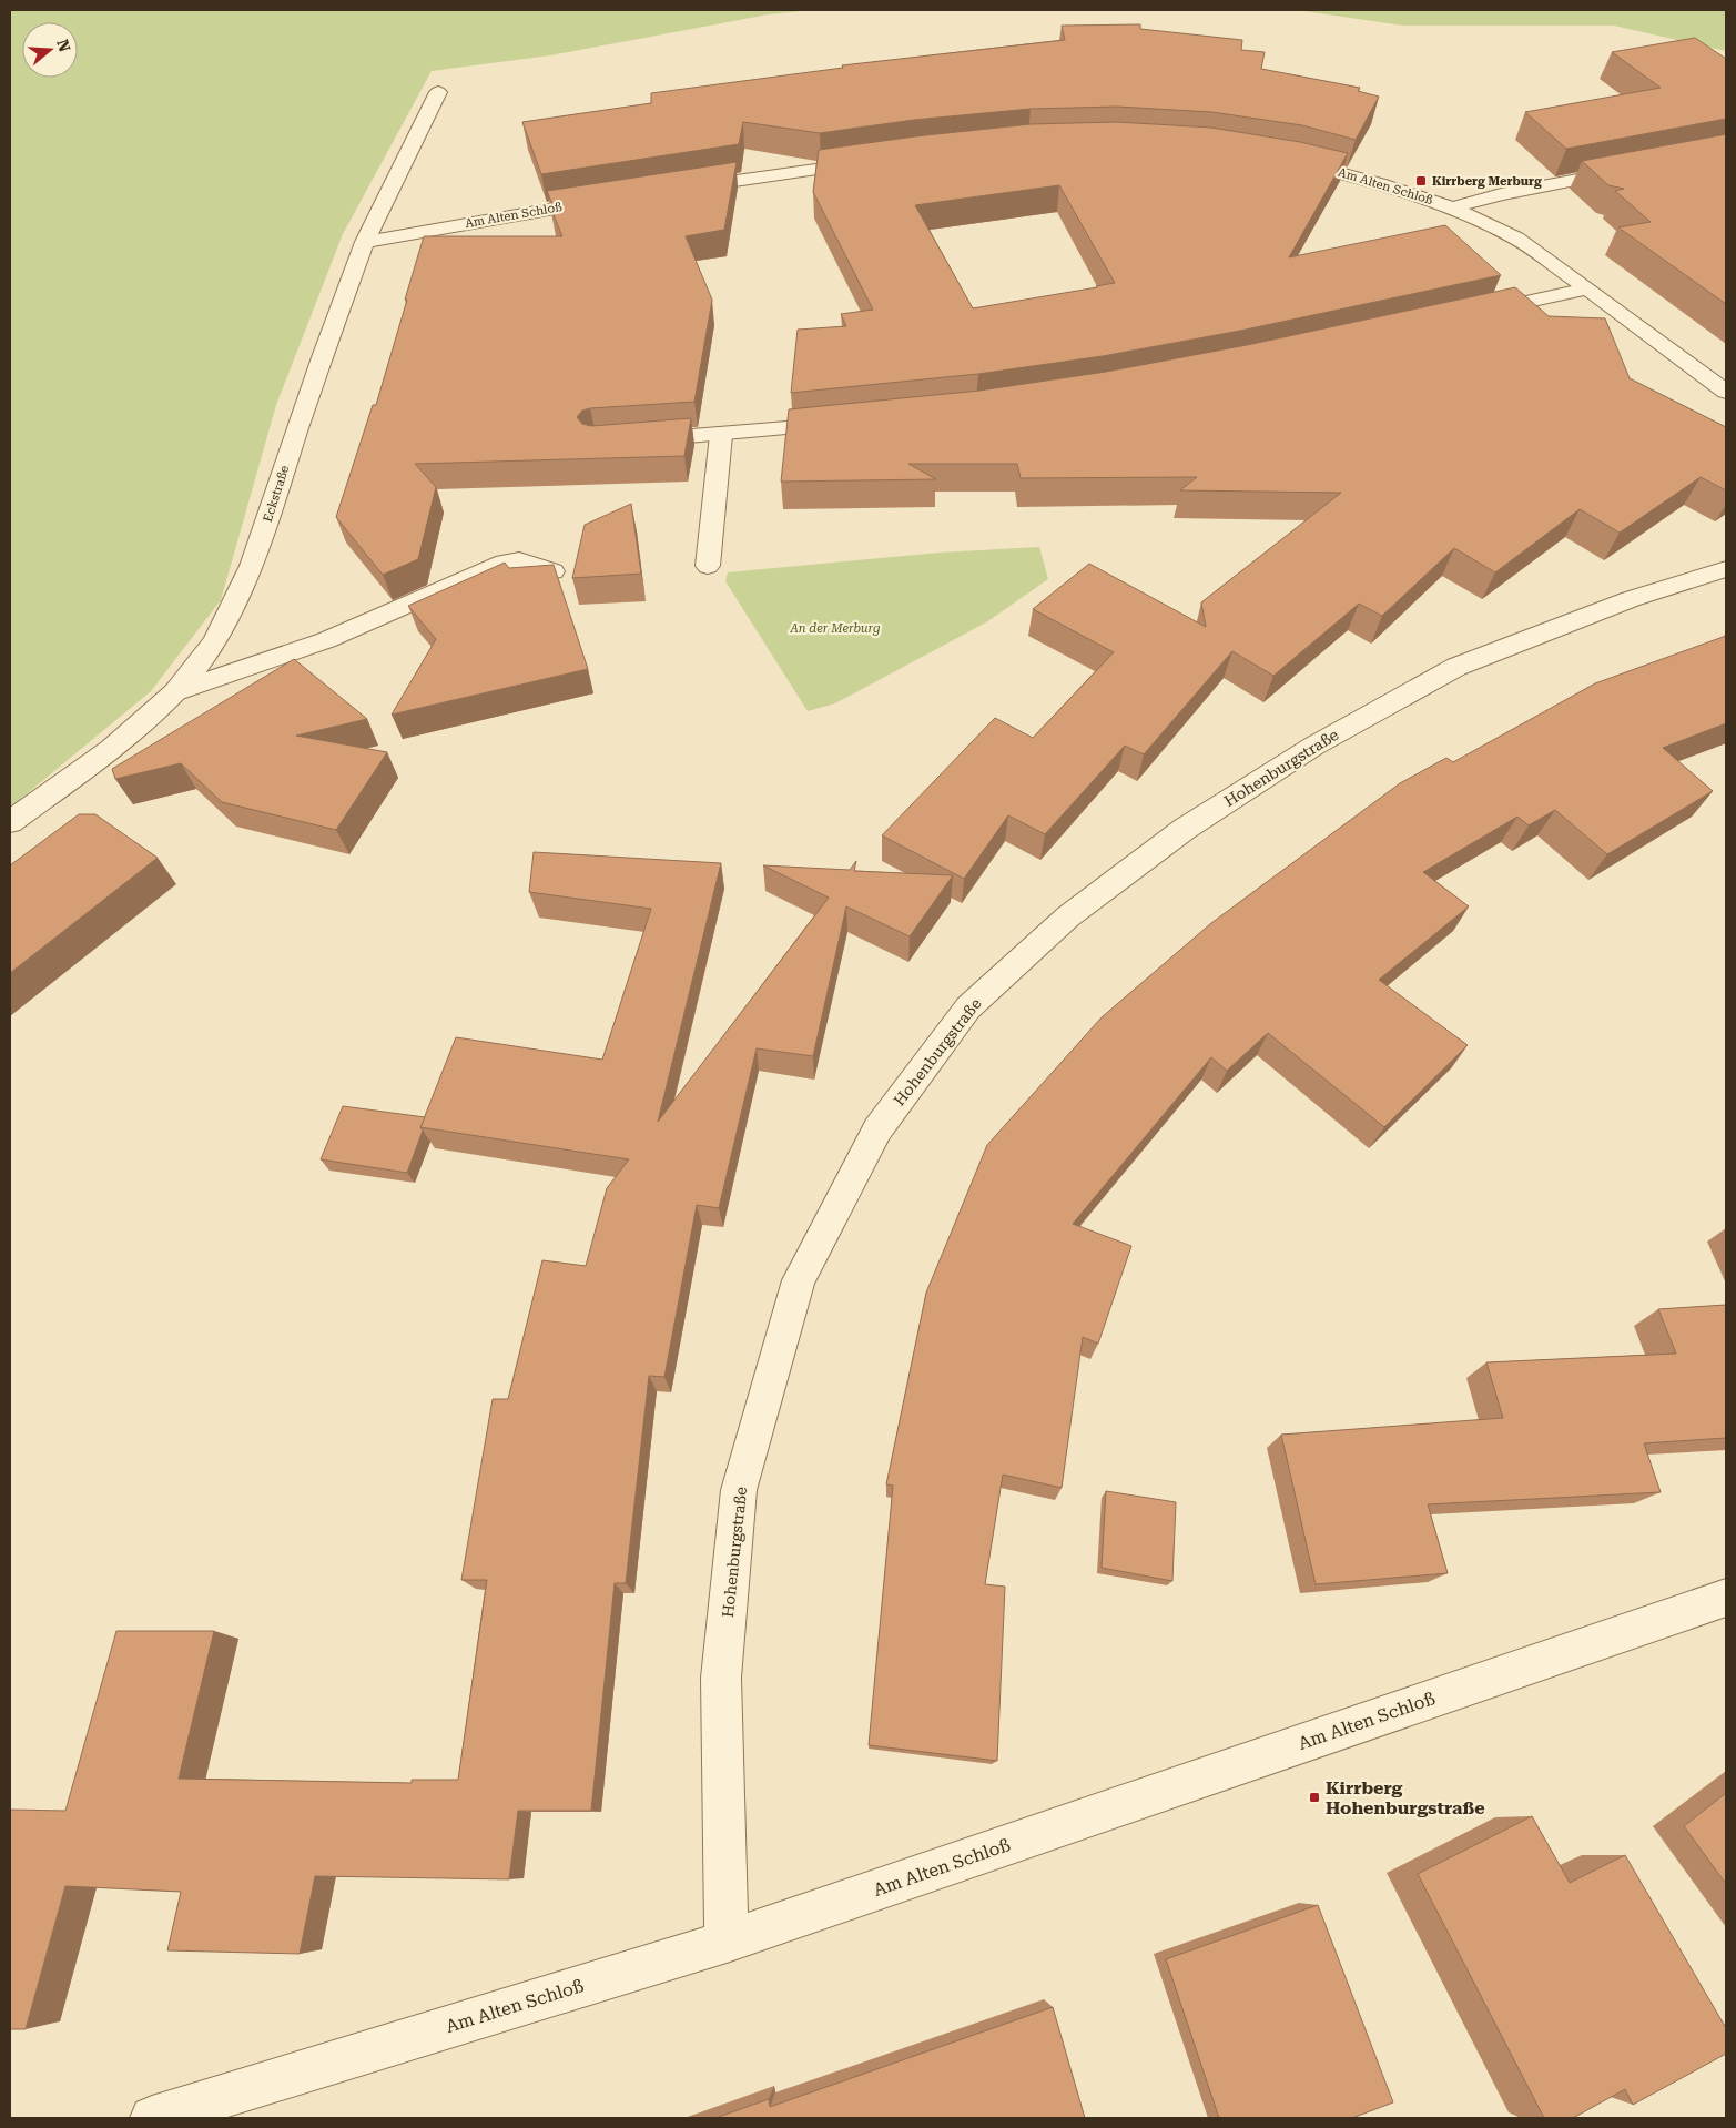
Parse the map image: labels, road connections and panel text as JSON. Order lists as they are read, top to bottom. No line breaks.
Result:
{"streets":{"street":["Am Alten Schloß","Eckstraße","Hohenburgstraße"]},"crossings":[["Am Alten Schloß","Eckstraße"],["Am Alten Schloß","Hohenburgstraße"]],"parks":["An der Merburg"],"places":{"transit":["Kirrberg Merburg","Kirrberg Hohenburgstraße"]},"north":"right"}
